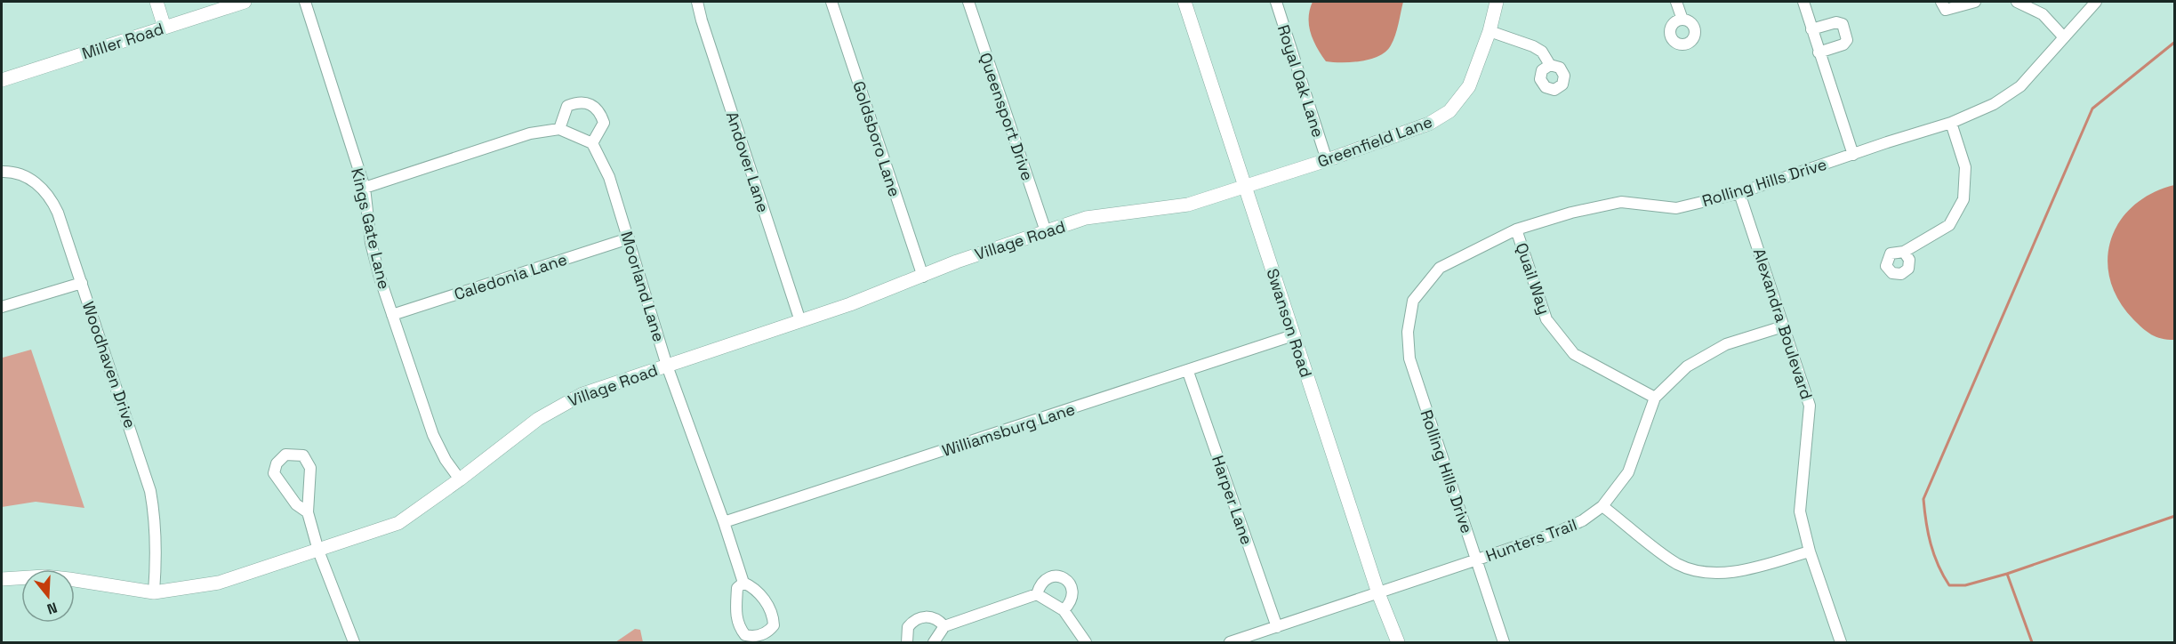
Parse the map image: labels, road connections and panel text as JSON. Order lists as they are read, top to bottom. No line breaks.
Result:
{"streets":{"street":["Miller Road","Royal Oak Lane","Queensport Drive","Goldsboro Lane","Greenfield Lane","Andover Lane","Rolling Hills Drive","Kings Gate Lane","Village Road","Caledonia Lane","Quail Way","Moorland Lane","Swanson Road","Alexandra Boulevard","Woodhaven Drive","Williamsburg Lane","Harper Lane","Hunters Trail"]},"crossings":[["Royal Oak Lane","Greenfield Lane"],["Queensport Drive","Village Road"],["Goldsboro Lane","Village Road"],["Greenfield Lane","Village Road"],["Greenfield Lane","Swanson Road"],["Andover Lane","Village Road"],["Rolling Hills Drive","Quail Way"],["Rolling Hills Drive","Alexandra Boulevard"],["Rolling Hills Drive","Hunters Trail"],["Kings Gate Lane","Village Road"],["Kings Gate Lane","Caledonia Lane"],["Village Road","Moorland Lane"],["Village Road","Swanson Road"],["Village Road","Woodhaven Drive"],["Caledonia Lane","Moorland Lane"],["Quail Way","Hunters Trail"],["Moorland Lane","Williamsburg Lane"],["Swanson Road","Williamsburg Lane"],["Swanson Road","Hunters Trail"],["Alexandra Boulevard","Hunters Trail"],["Williamsburg Lane","Harper Lane"],["Harper Lane","Hunters Trail"]],"north":"bottom"}
